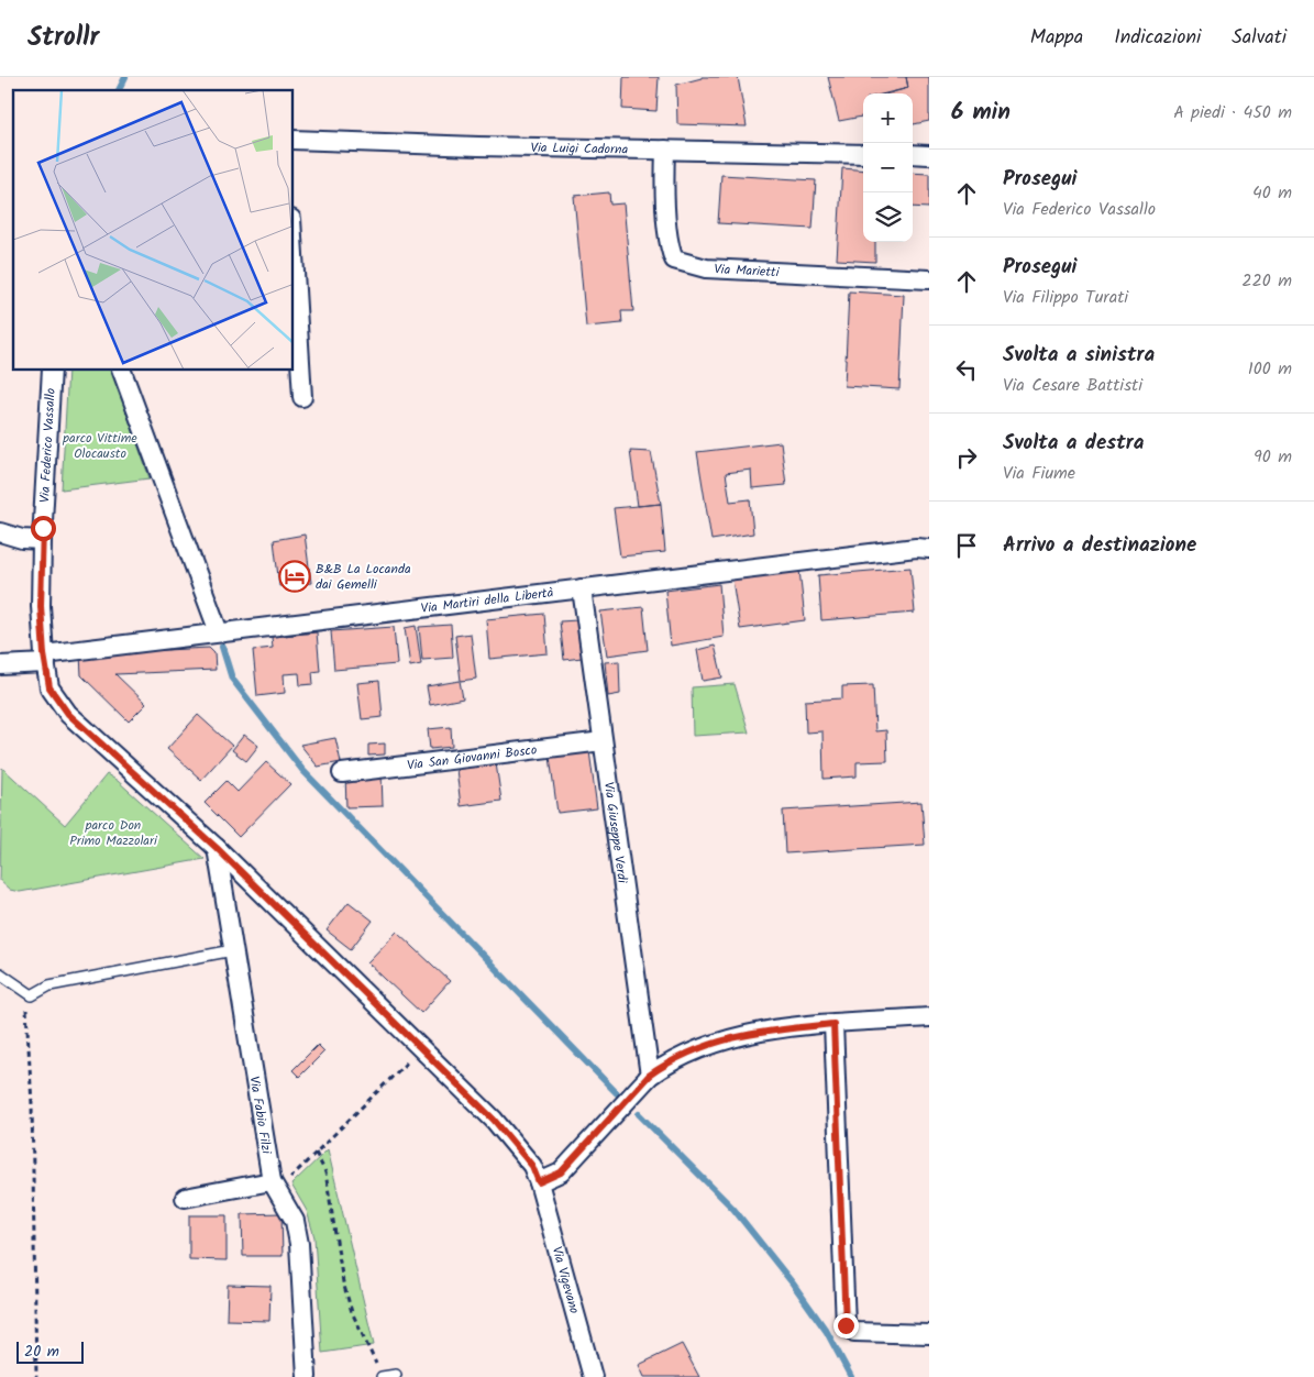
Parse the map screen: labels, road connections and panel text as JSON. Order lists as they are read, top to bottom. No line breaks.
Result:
{"streets":{"street":["Via Luigi Cadorna","Via Marietti","Via Federico Vassallo","Via Martiri della Libertà","Via San Giovanni Bosco","Via Giuseppe Verdi","Via Fabio Filzi","Via Vigevano"]},"crossings":[["Via Luigi Cadorna","Via Marietti"],["Via Federico Vassallo","Via Martiri della Libertà"],["Via Federico Vassallo","Via Fabio Filzi"],["Via Federico Vassallo","Via Vigevano"],["Via Martiri della Libertà","Via Giuseppe Verdi"],["Via San Giovanni Bosco","Via Giuseppe Verdi"],["Via Fabio Filzi","Via Vigevano"]],"parks":["parco Vittime Olocausto","parco Don Primo Mazzolari"],"places":{"hotel":["B&B La Locanda dai Gemelli"]},"scale_bar":"20 m","page":{"header":"Strollr","nav":["Mappa","Indicazioni","Salvati"],"heading":["6 min","A piedi · 450 m"],"map_buttons":["+","−"],"list":[["Prosegui","Via Federico Vassallo","40 m"],["Prosegui","Via Filippo Turati","220 m"],["Svolta a sinistra","Via Cesare Battisti","100 m"],["Svolta a destra","Via Fiume","90 m"],"Arrivo a destinazione"],"scale":"20 m"}}
